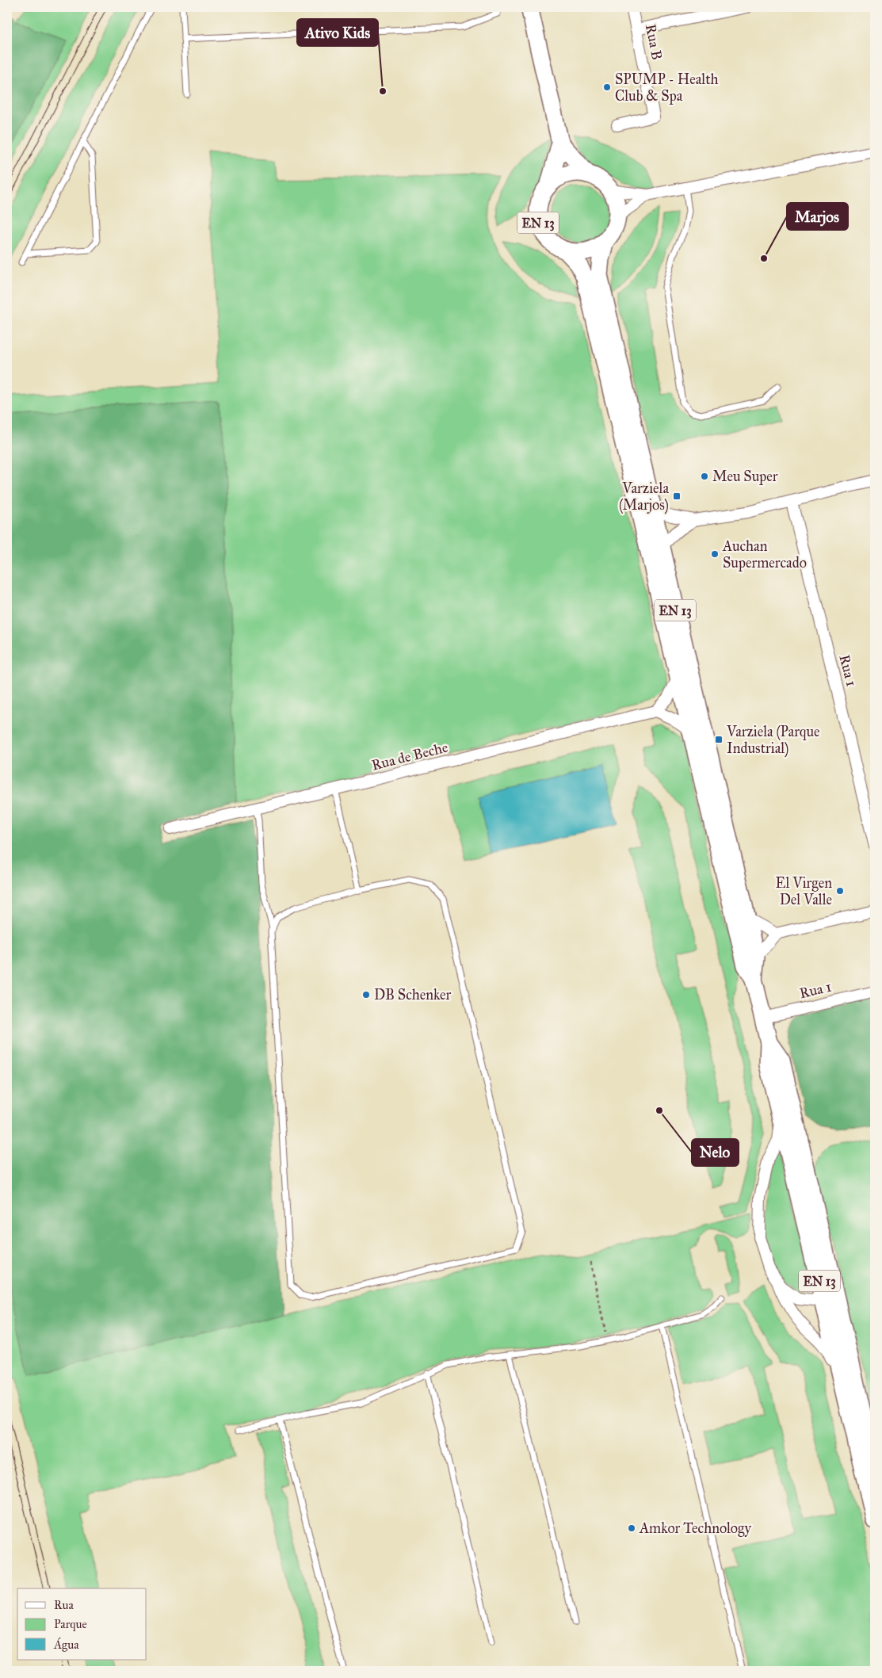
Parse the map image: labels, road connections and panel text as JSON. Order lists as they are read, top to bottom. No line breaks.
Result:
{"streets":{"main road":["EN 13"],"street":["Rua B","Rua 1","Rua de Beche"]},"crossings":[["EN 13","Rua 1"]],"places":{"other":["SPUMP - Health Club & Spa","Ativo Kids","Marjos","Meu Super","Auchan Supermercado","El Virgen Del Valle","DB Schenker","Nelo","Amkor Technology"],"transit":["Varziela (Marjos)","Varziela (Parque Industrial)"]},"legend":["Rua","Parque","Água"]}
